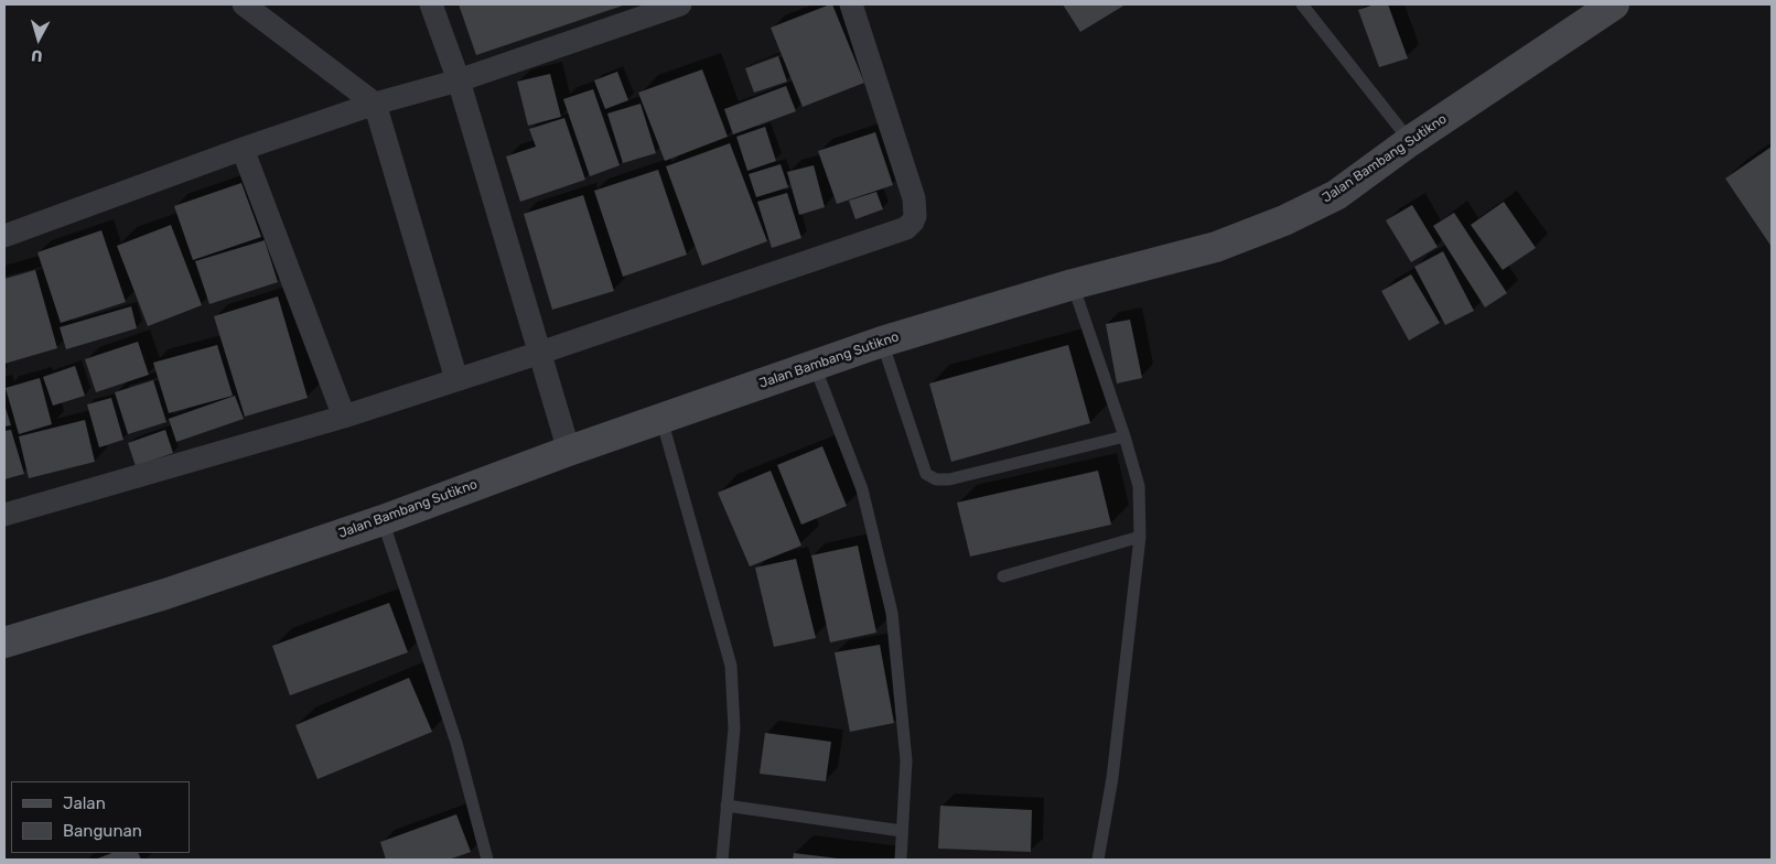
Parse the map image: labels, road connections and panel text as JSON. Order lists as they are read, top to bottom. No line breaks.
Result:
{"streets":{"street":["Jalan Bambang Sutikno"]},"legend":["Jalan","Bangunan"],"north":"bottom"}
